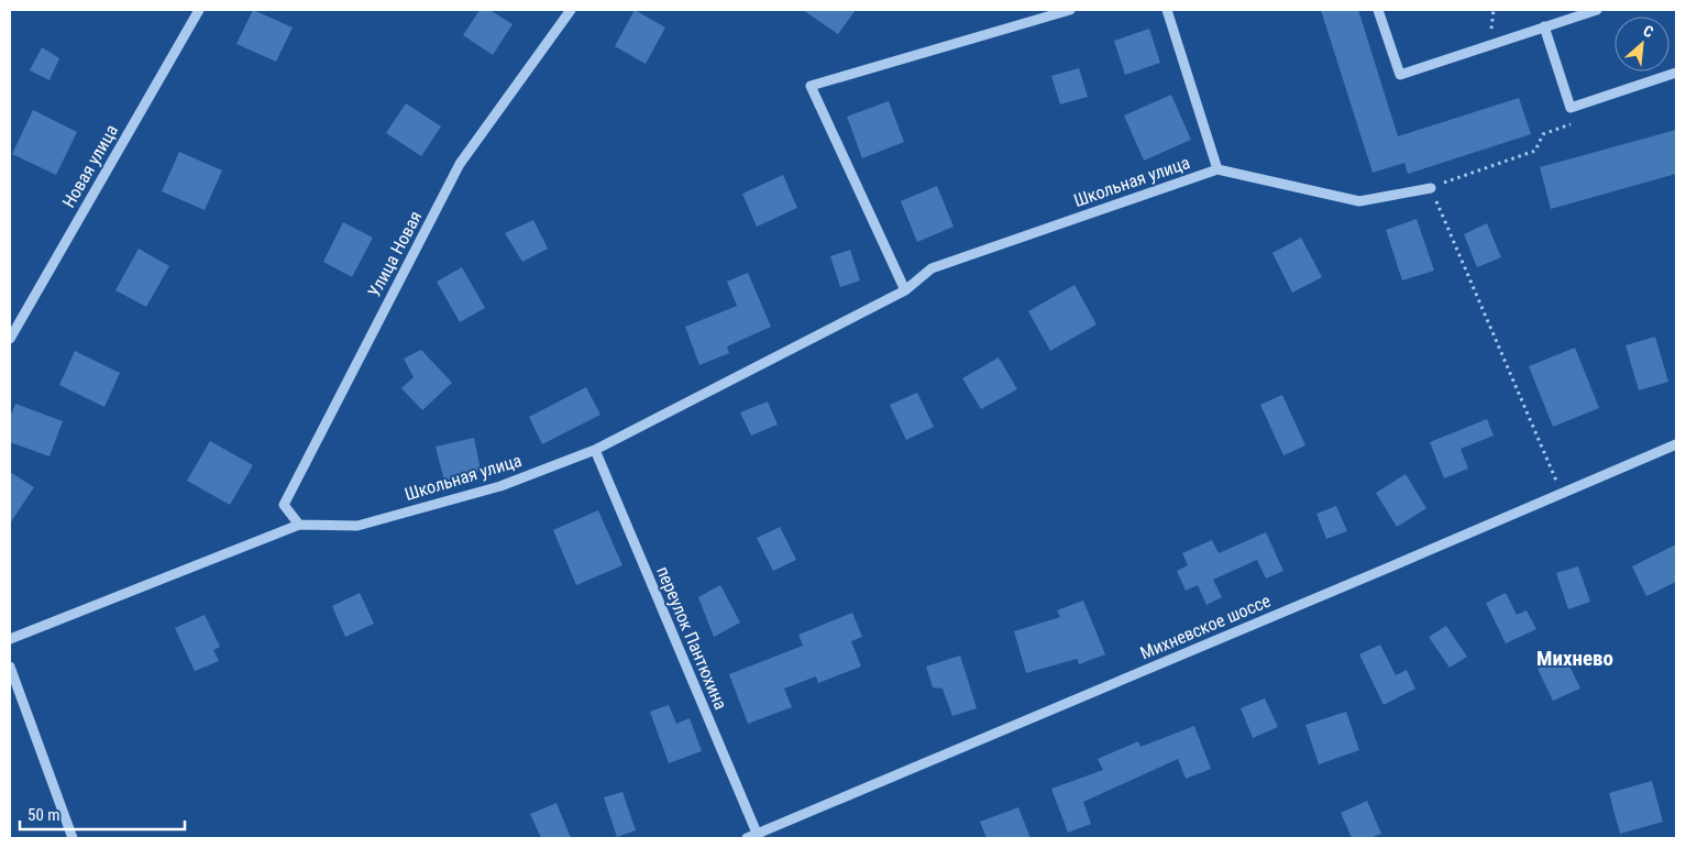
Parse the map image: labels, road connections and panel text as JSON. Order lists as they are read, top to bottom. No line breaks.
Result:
{"streets":{"street":["Новая улица","Школьная улица","Улица Новая","Михневское шоссе","переулок Пантюхина"]},"crossings":[["Школьная улица","Улица Новая"],["Школьная улица","переулок Пантюхина"],["Михневское шоссе","переулок Пантюхина"]],"districts":["Михнево"],"scale_bar":"50 m","north":"top right"}
